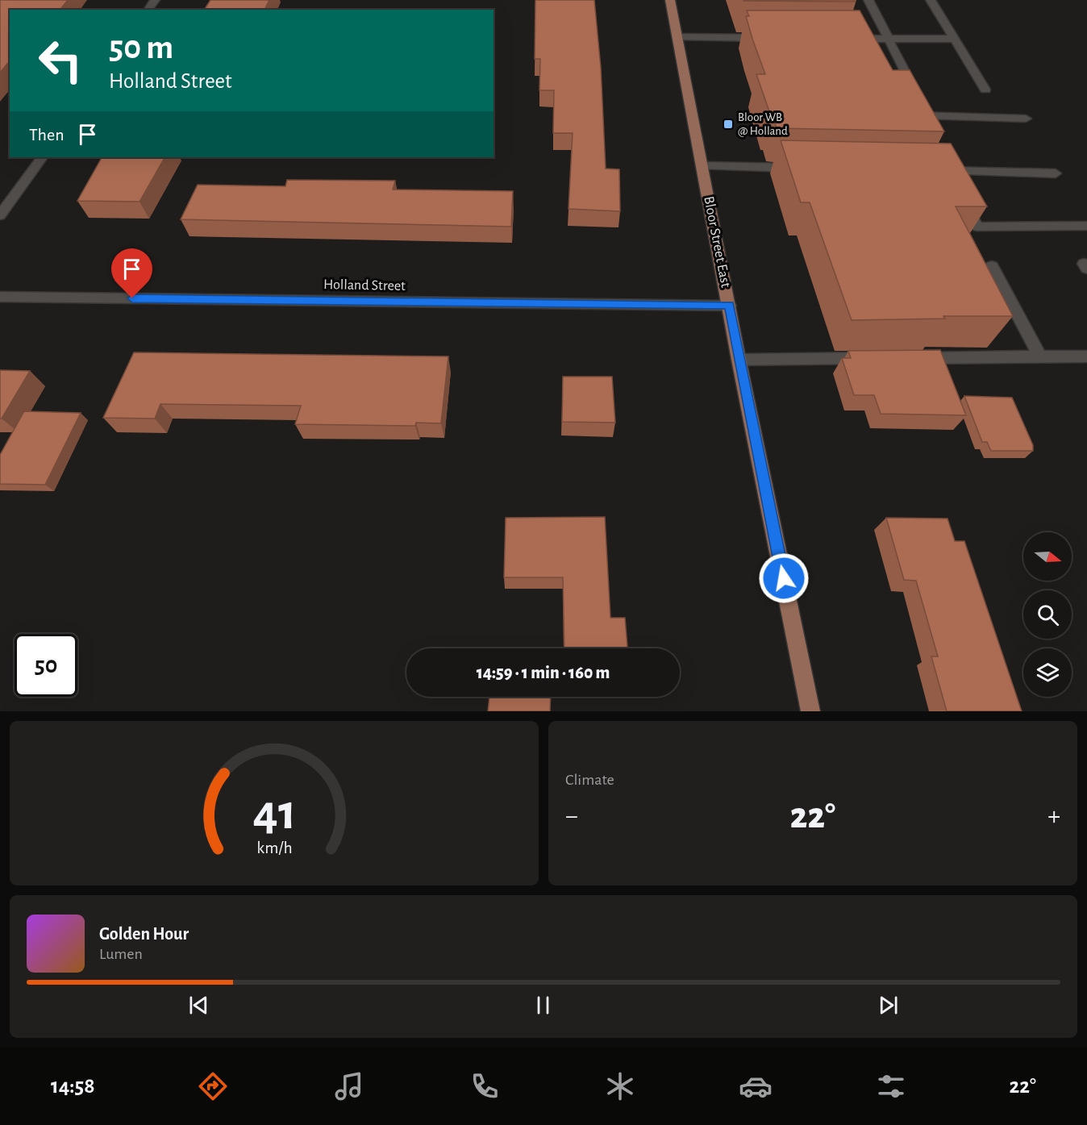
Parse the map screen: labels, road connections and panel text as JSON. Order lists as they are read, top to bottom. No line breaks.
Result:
{"streets":{"main road":["Bloor Street East"],"street":["Holland Street"]},"crossings":[["Bloor Street East","Holland Street"]],"places":{"transit":["Bloor WB @ Holland"]},"north":"right","page":{"turn":["50 m","Holland Street"],"then":"Then","limit":"50","trip":"14:59 · 1 min · 160 m","tile":"Climate","heat":["−","22°","+"],"song":["Golden Hour","Lumen"],"tabs":["14:58","22°"],"gauge":["41","km/h"]}}
